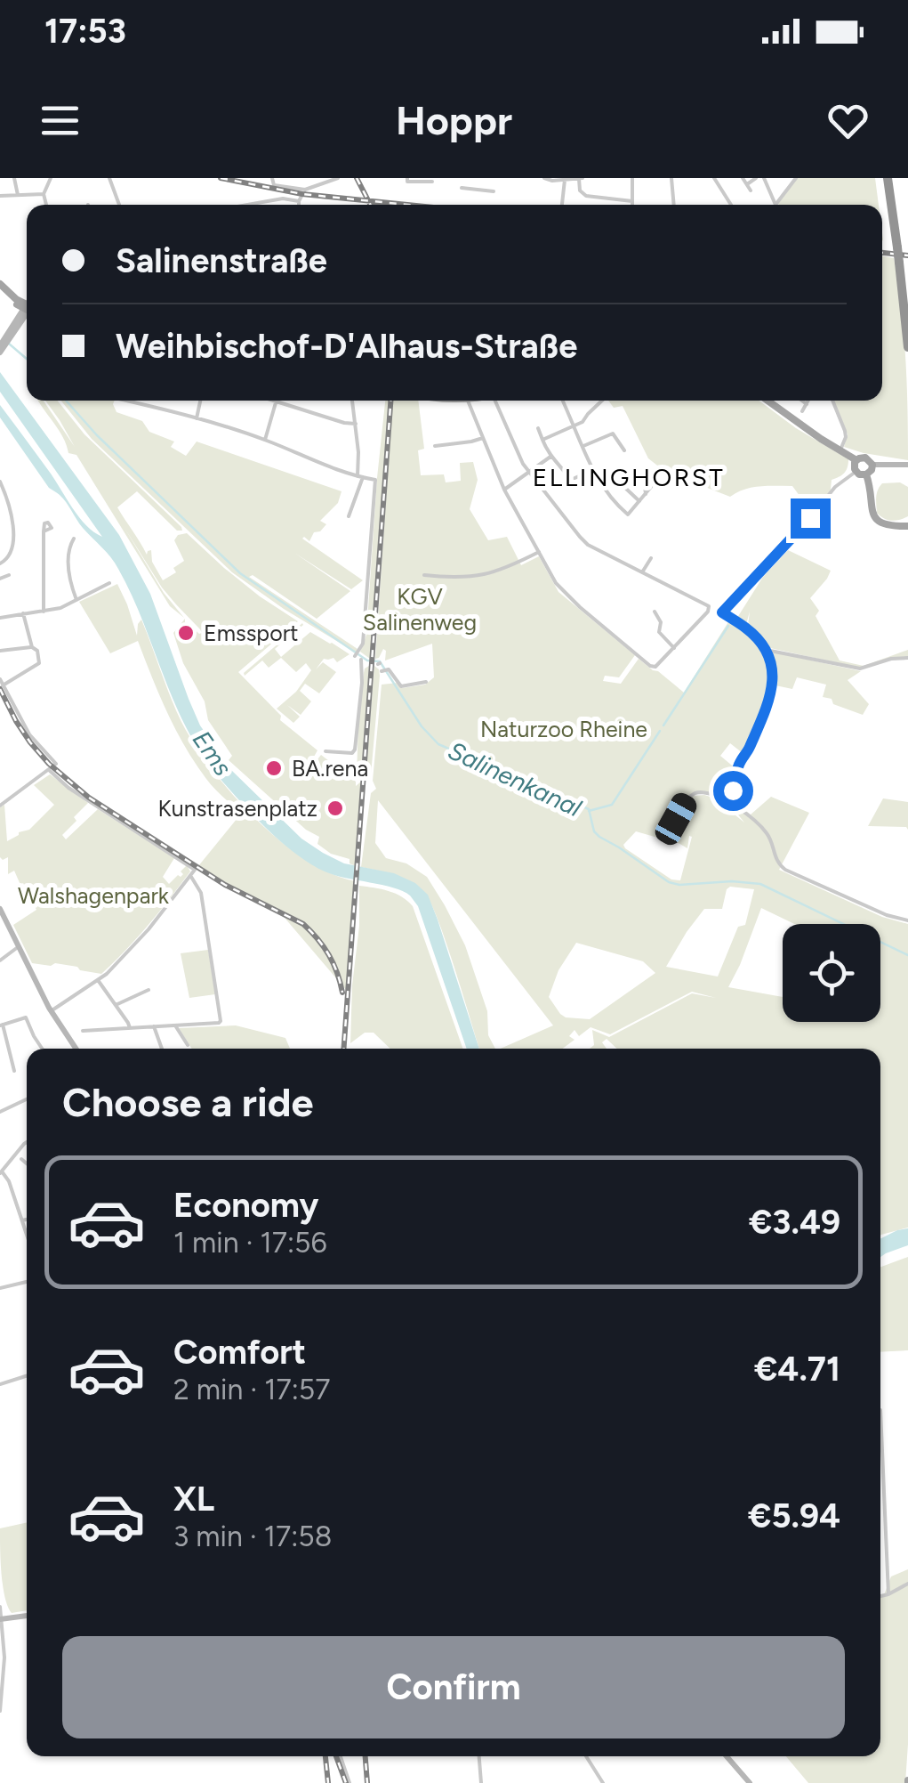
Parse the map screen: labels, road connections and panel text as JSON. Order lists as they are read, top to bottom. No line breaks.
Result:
{"districts":["ELLINGHORST"],"water":["Ems","Salinenkanal"],"parks":["KGV Salinenweg","Naturzoo Rheine","Walshagenpark"],"places":["Emssport","BA.rena","Kunstrasenplatz"],"page":{"status":"17:53","header":"Hoppr","banner":["Salinenstraße","Weihbischof-D'Alhaus-Straße"],"heading":"Choose a ride","list":[{"name":"Economy","note":"1 min · 17:56","value":"€3.49"},{"name":"Comfort","note":"2 min · 17:57","value":"€4.71"},{"name":"XL","note":"3 min · 17:58","value":"€5.94"}],"buttons":"Confirm"}}
